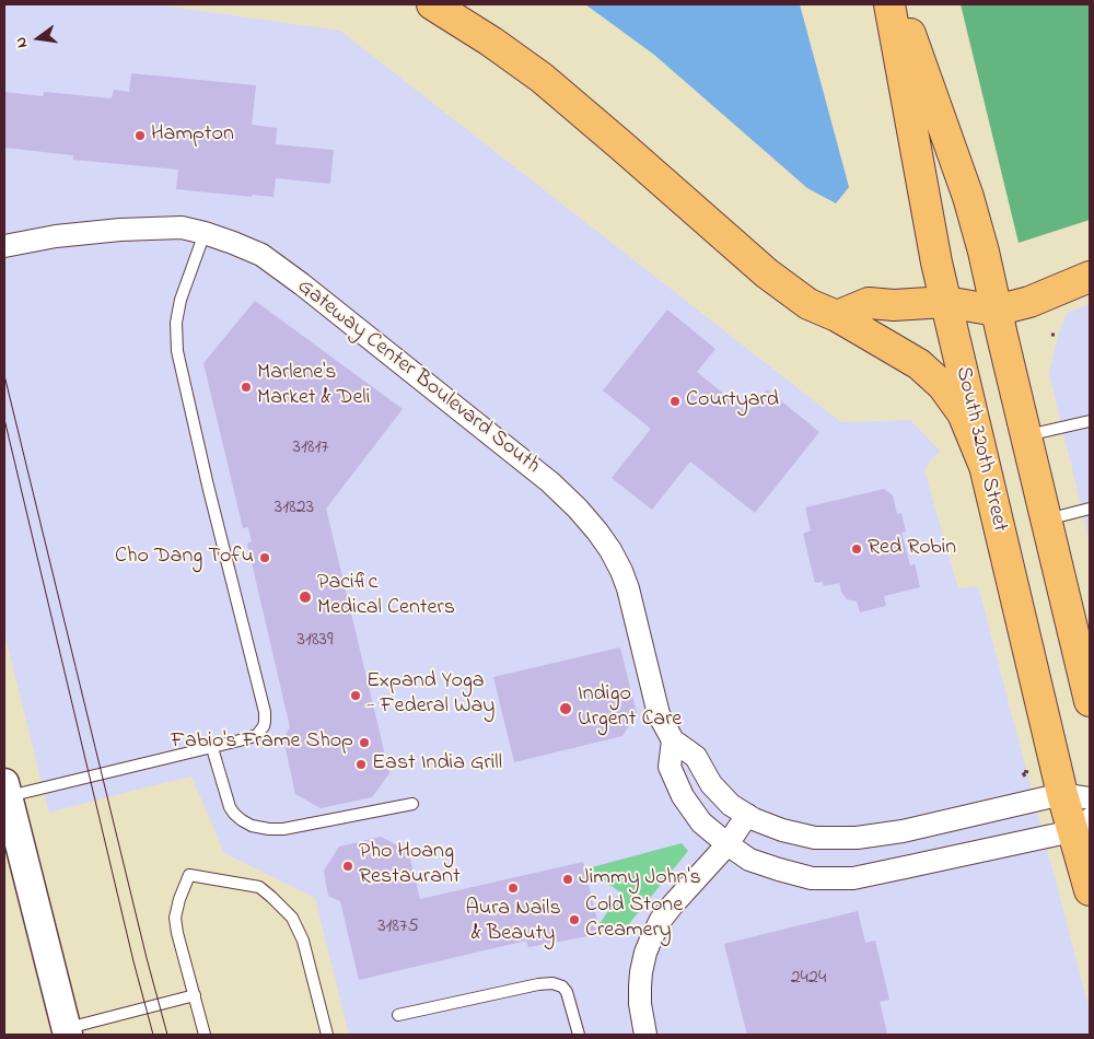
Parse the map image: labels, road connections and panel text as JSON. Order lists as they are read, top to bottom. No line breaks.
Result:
{"streets":{"main road":["South 320th Street"],"street":["Gateway Center Boulevard South"]},"crossings":[["Gateway Center Boulevard South","South 320th Street"]],"places":["Hampton","Marlene's Market & Deli","Courtyard","Red Robin","Cho Dang Tofu","Pacific Medical Centers","Expand Yoga - Federal Way","Indigo Urgent Care","Fabio's Frame Shop","East India Grill","Pho Hoang Restaurant","Jimmy John's","Aura Nails & Beauty","Cold Stone Creamery"],"house_numbers":["31817","31823","31839","31875","2424"],"north":"left"}
